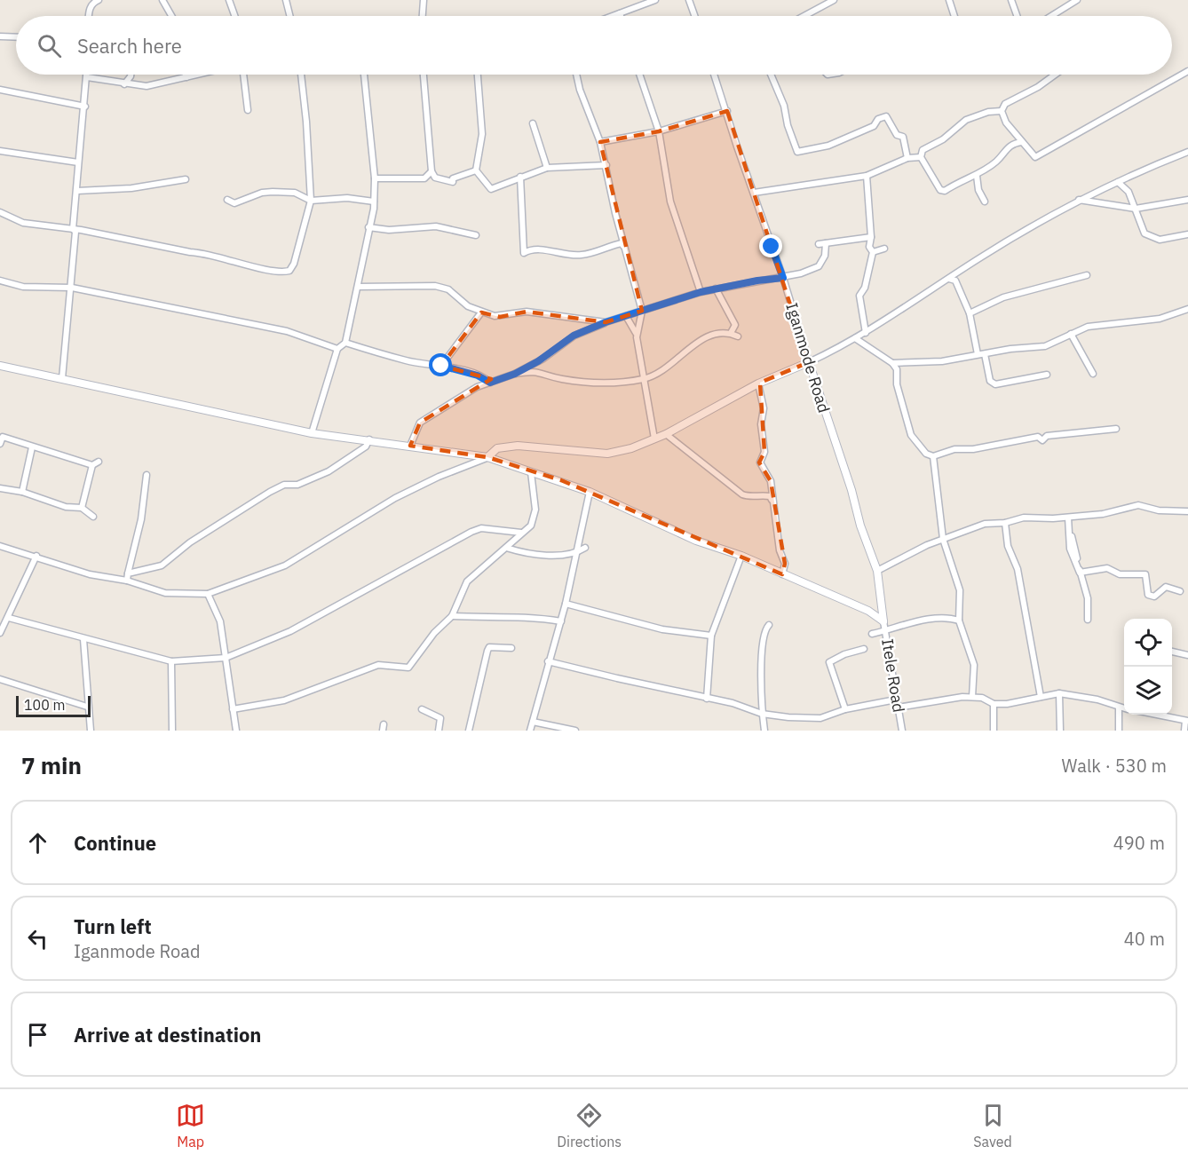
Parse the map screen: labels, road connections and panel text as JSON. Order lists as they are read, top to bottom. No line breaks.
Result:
{"streets":{"street":["Iganmode Road","Itele Road"]},"crossings":[["Iganmode Road","Itele Road"]],"scale_bar":"100 m","page":{"search":"Search here","scale":"100 m","heading":["7 min","Walk · 530 m"],"list":[["Continue","490 m"],["Turn left","Iganmode Road","40 m"],"Arrive at destination"],"nav":["Map","Directions","Saved"]}}
